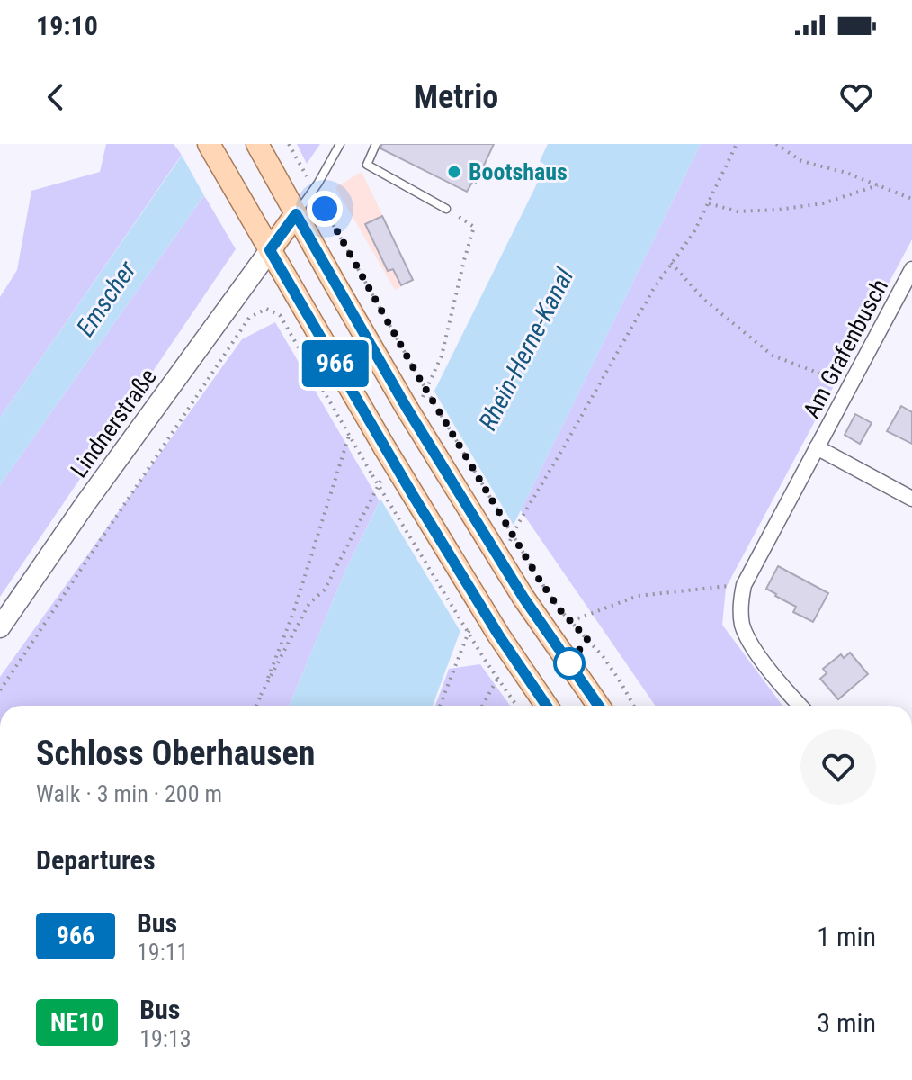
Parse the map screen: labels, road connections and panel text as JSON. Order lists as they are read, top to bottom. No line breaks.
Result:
{"streets":{"street":["Am Grafenbusch","Lindnerstraße"]},"water":["Emscher","Rhein-Herne-Kanal"],"places":["Bootshaus"],"lines":["bus line 966"],"page":{"status":"19:10","header":"Metrio","on_map":"966","heading":[["Schloss Oberhausen","Walk · 3 min · 200 m"],"Departures"],"list":[{"mark":"966","name":"Bus","note":"19:11","value":"1 min"},{"mark":"NE10","name":"Bus","note":"19:13","value":"3 min"}]}}
